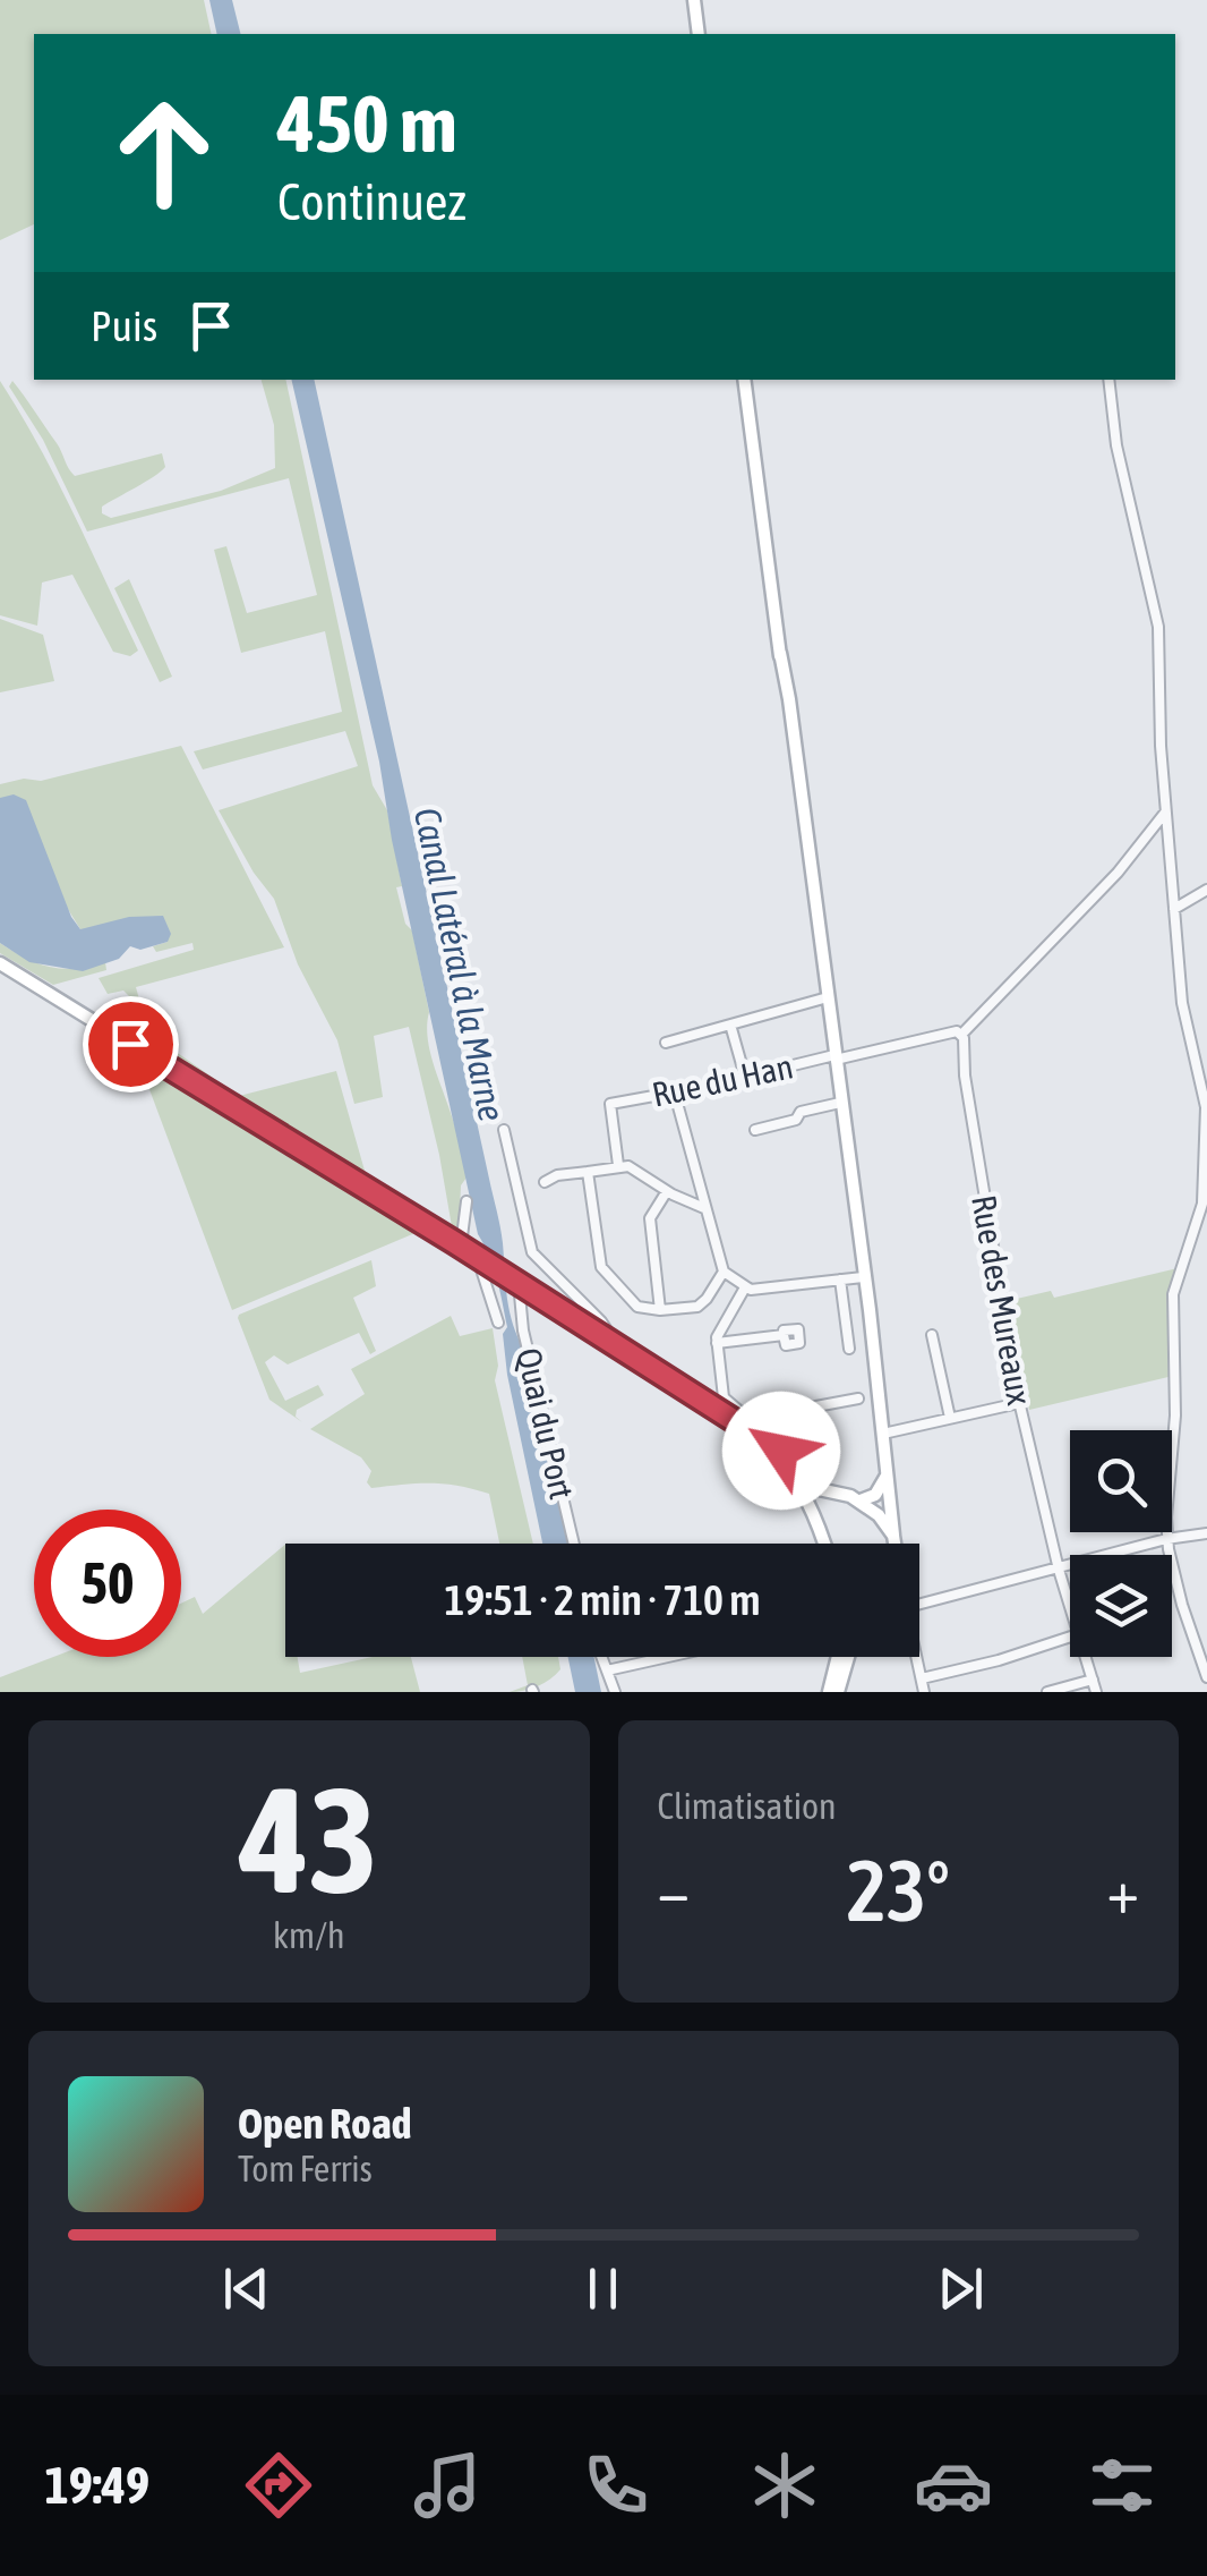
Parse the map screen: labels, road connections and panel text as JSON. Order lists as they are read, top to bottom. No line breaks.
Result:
{"streets":{"street":["Rue du Han","Rue des Mureaux","Quai du Port"]},"crossings":[["Rue du Han","Rue des Mureaux"]],"water":["Canal Latéral à la Marne"],"page":{"turn":["450 m","Continuez"],"then":"Puis","limit":"50","trip":"19:51 · 2 min · 710 m","tile":[["43","km/h"],"Climatisation"],"heat":["−","23°","+"],"song":["Open Road","Tom Ferris"],"tabs":"19:49"}}
